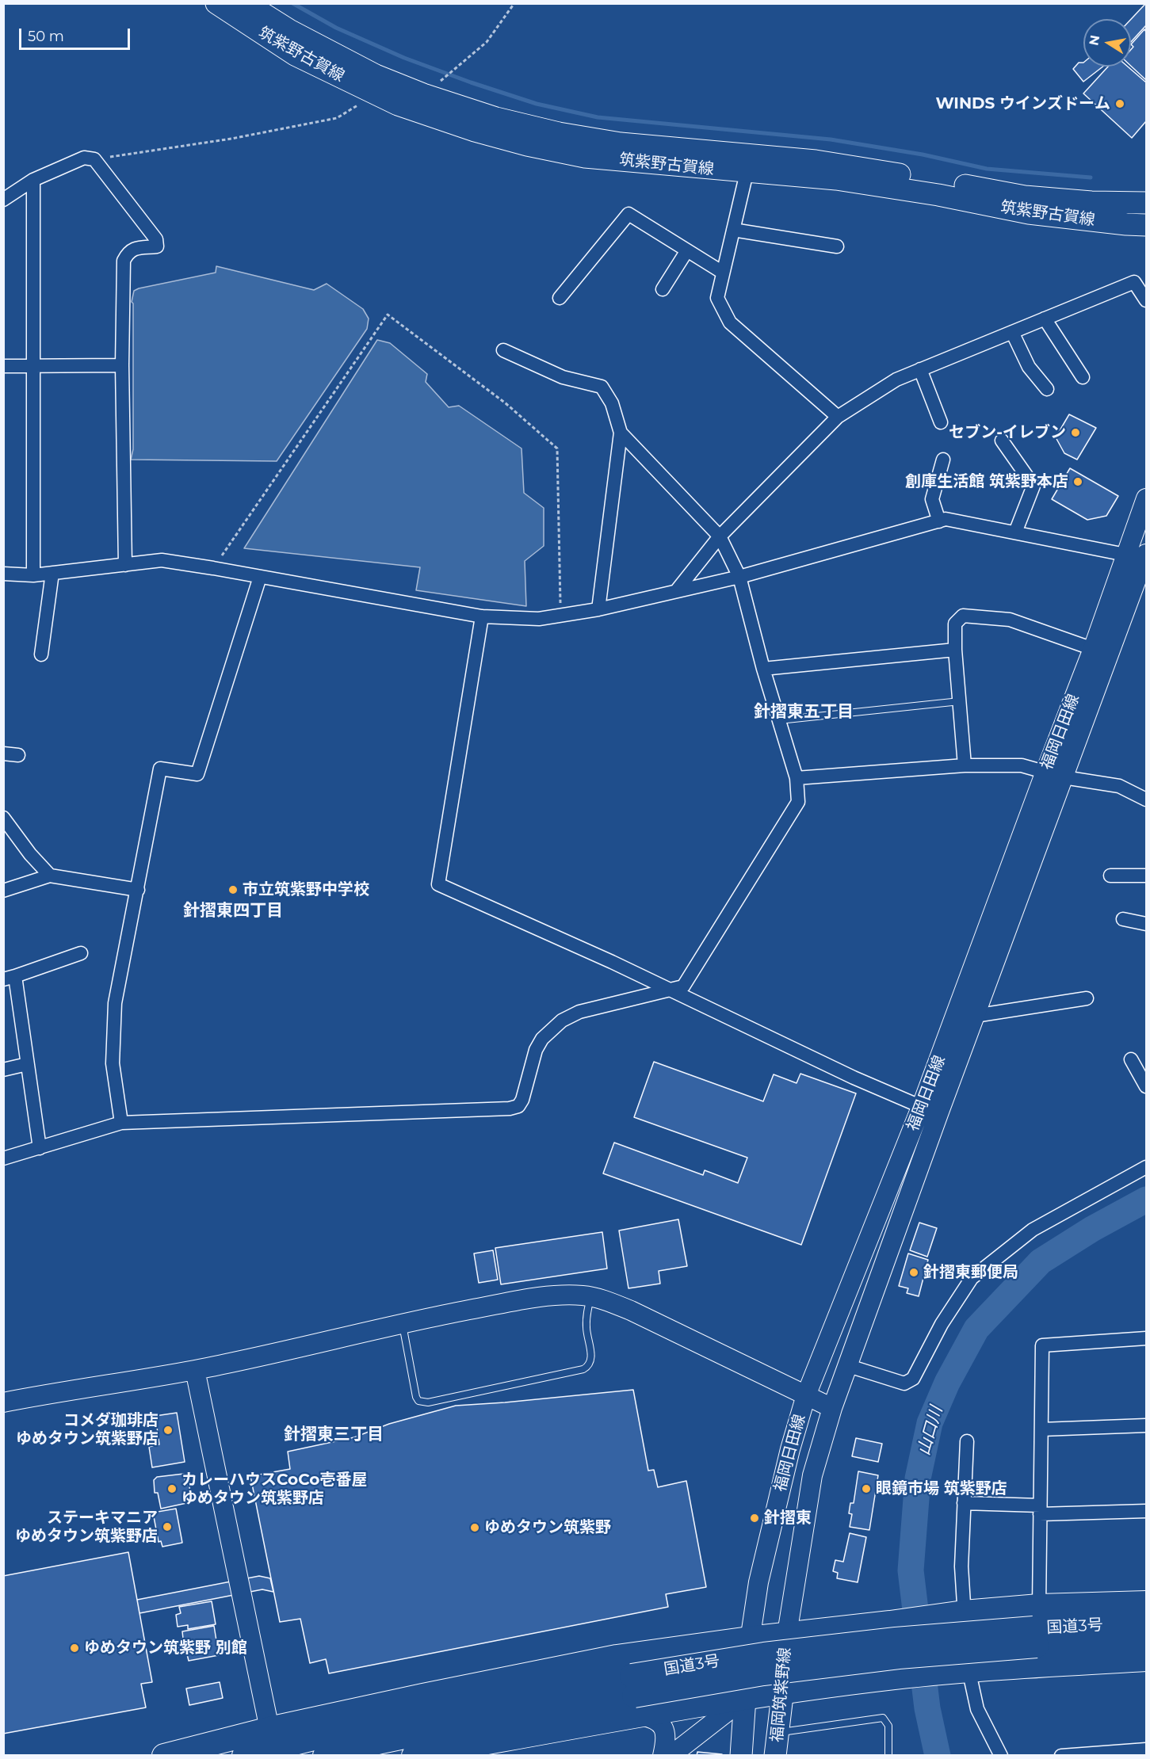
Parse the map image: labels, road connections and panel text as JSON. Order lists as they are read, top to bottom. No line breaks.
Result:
{"streets":{"highway":["国道3号"],"main road":["筑紫野古賀線","福岡日田線","福岡筑紫野線"]},"crossings":[["福岡日田線","福岡筑紫野線"]],"districts":["針摺東五丁目","針摺東四丁目","針摺東三丁目"],"water":["山口川"],"places":["WINDS ウインズドーム","セブン-イレブン","創庫生活館 筑紫野本店","市立筑紫野中学校","針摺東郵便局","コメダ珈琲店 ゆめタウン筑紫野店","カレーハウスCoCo壱番屋 ゆめタウン筑紫野店","眼鏡市場 筑紫野店","針摺東","ステーキマニア ゆめタウン筑紫野店","ゆめタウン筑紫野","ゆめタウン筑紫野 別館"],"scale_bar":"50 m","north":"left"}
